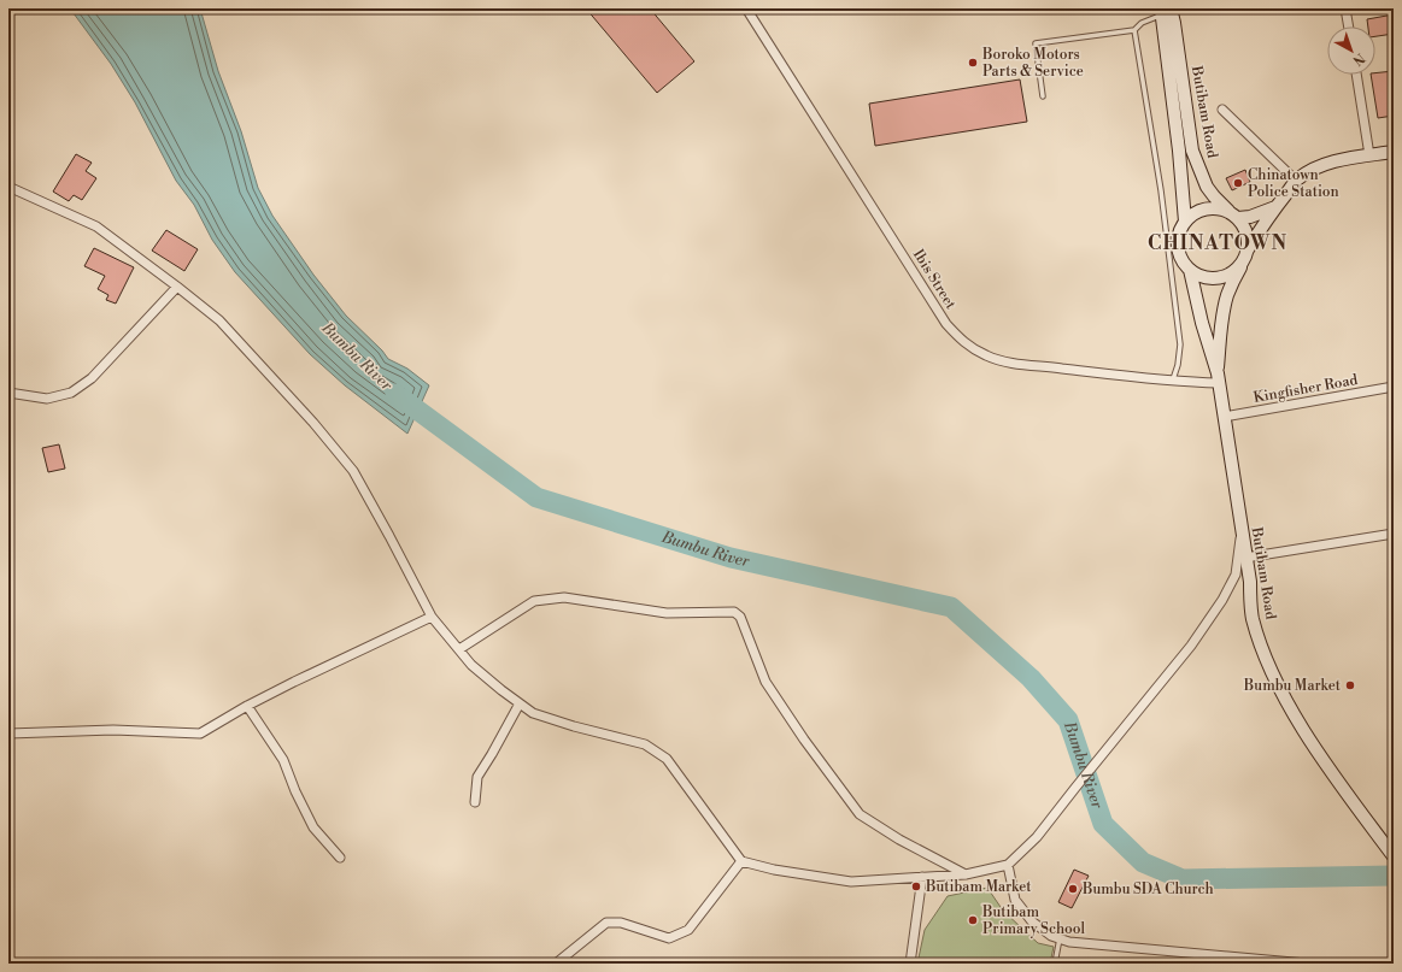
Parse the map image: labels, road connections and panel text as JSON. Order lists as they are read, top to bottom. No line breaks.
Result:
{"streets":{"main road":["Butibam Road"],"street":["Ibis Street","Kingfisher Road"]},"crossings":[["Butibam Road","Ibis Street"],["Butibam Road","Kingfisher Road"]],"districts":["CHINATOWN"],"water":["Bumbu River"],"places":["Boroko Motors Parts & Service","Chinatown Police Station","Bumbu Market","Butibam Market","Bumbu SDA Church","Butibam Primary School"],"north":"bottom right"}
